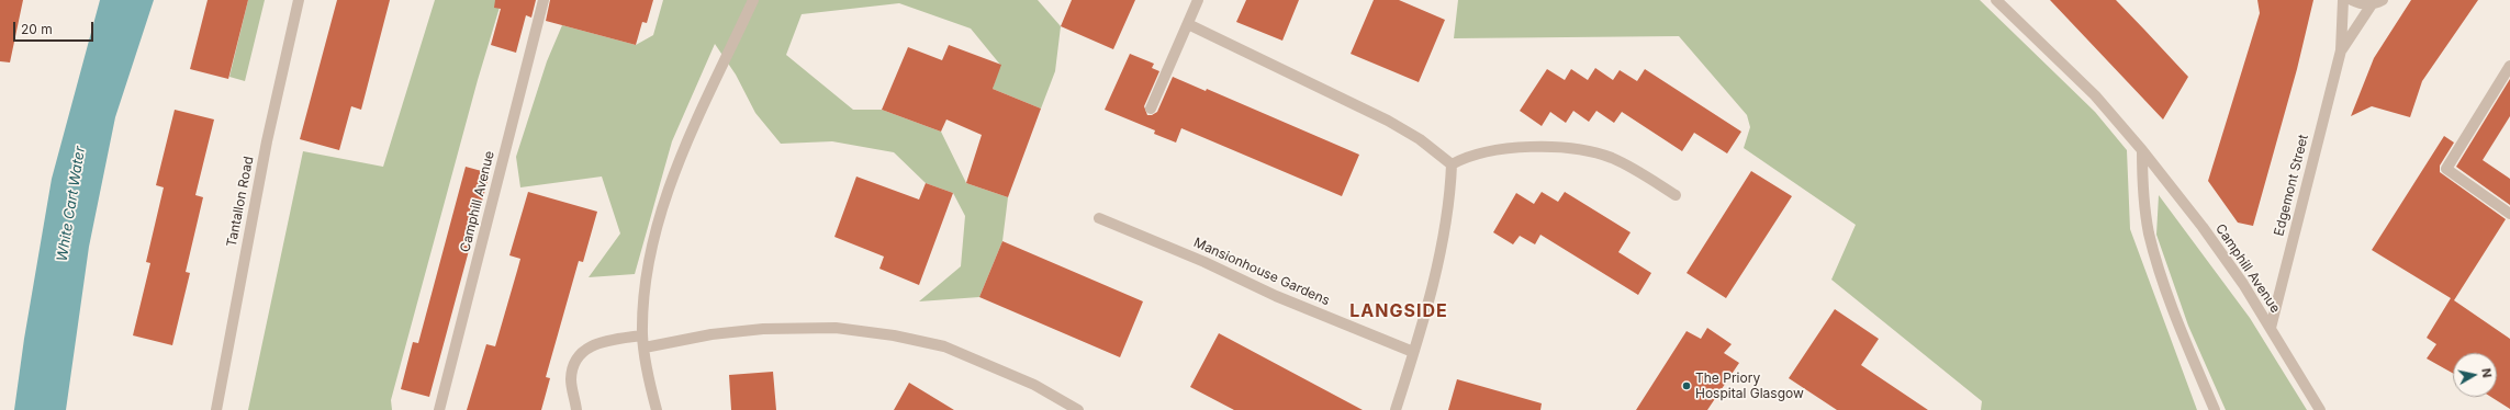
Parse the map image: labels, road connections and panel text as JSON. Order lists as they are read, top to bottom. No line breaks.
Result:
{"streets":{"street":["Edgemont Street","Tantallon Road","Camphill Avenue","Mansionhouse Gardens"]},"crossings":[["Edgemont Street","Camphill Avenue"]],"districts":["LANGSIDE"],"water":["White Cart Water"],"places":["The Priory Hospital Glasgow"],"scale_bar":"20 m","north":"right"}
